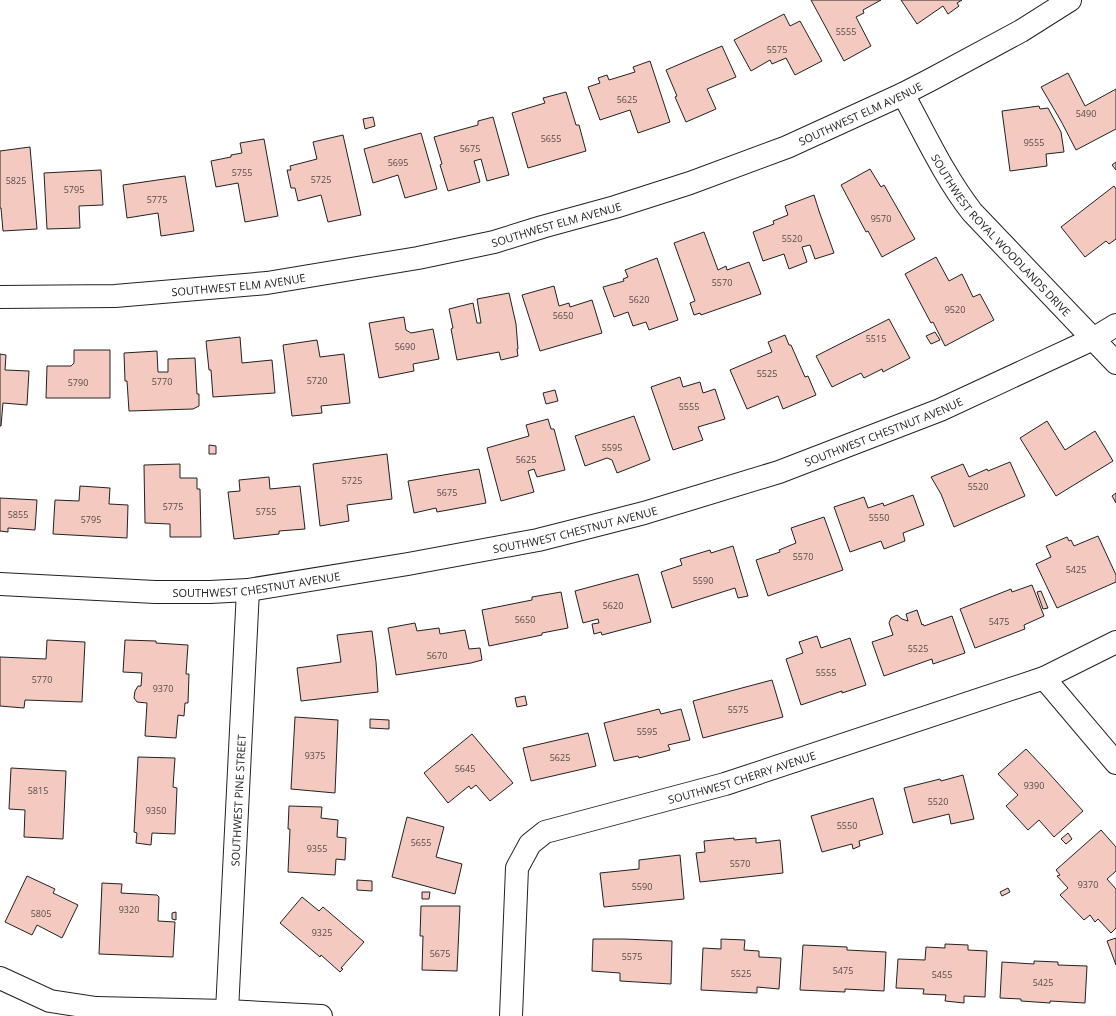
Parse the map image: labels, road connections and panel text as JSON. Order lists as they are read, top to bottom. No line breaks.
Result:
{"streets":{"street":["SOUTHWEST ELM AVENUE","SOUTHWEST ROYAL WOODLANDS DRIVE","SOUTHWEST CHESTNUT AVENUE","SOUTHWEST CHERRY AVENUE","SOUTHWEST PINE STREET"]},"crossings":[["SOUTHWEST ELM AVENUE","SOUTHWEST ROYAL WOODLANDS DRIVE"],["SOUTHWEST ROYAL WOODLANDS DRIVE","SOUTHWEST CHESTNUT AVENUE"],["SOUTHWEST CHESTNUT AVENUE","SOUTHWEST PINE STREET"]],"house_numbers":["5555","5575","5625","5490","5655","9555","5675","5695","5755","5725","5825","5795","5775","9570","5520","5570","5620","9520","5650","5515","5690","5525","5720","5770","5790","5555","5595","5625","5725","5520","5675","5775","5755","5855","5550","5795","5570","5425","5590","5620","5650","5475","5525","5670","5555","5770","9370","5575","5595","9375","5625","5645","9390","5815","5520","9350","5550","5655","9355","5570","9370","5590","9320","5805","9325","5675","5575","5475","5525","5455","5425"]}
